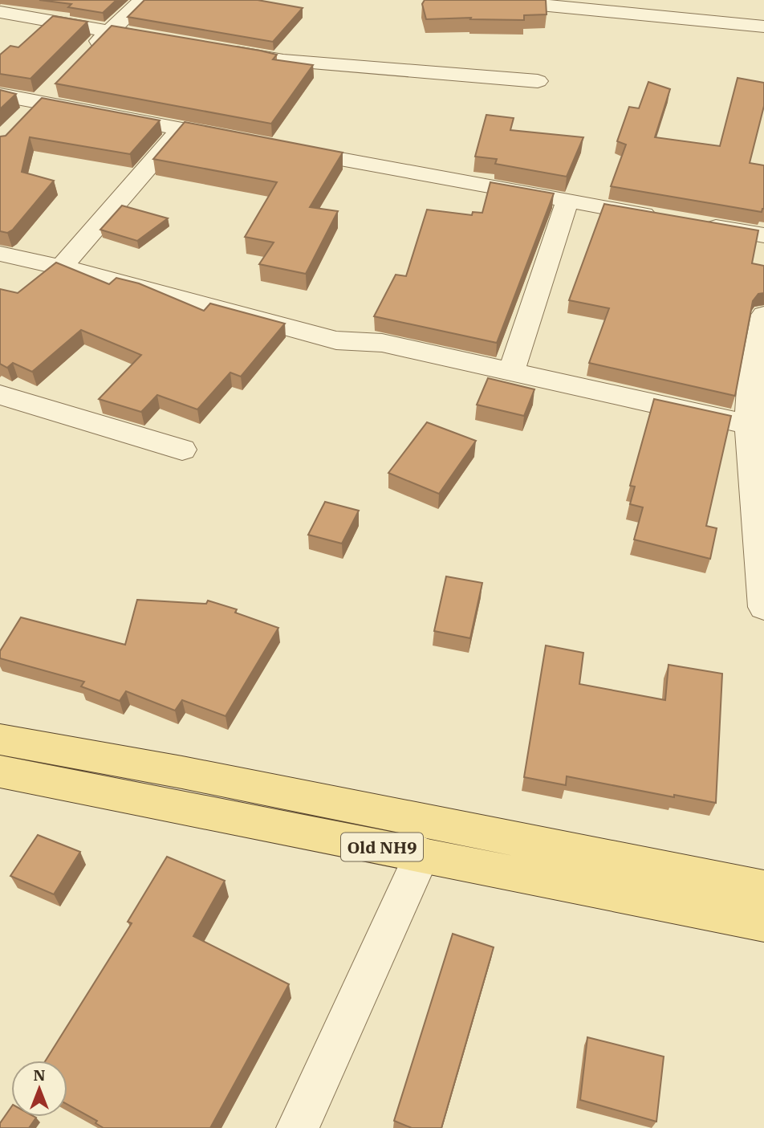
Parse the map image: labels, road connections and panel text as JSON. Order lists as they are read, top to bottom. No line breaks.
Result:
{"streets":{"main road":["Old NH9"]},"north":"top"}
